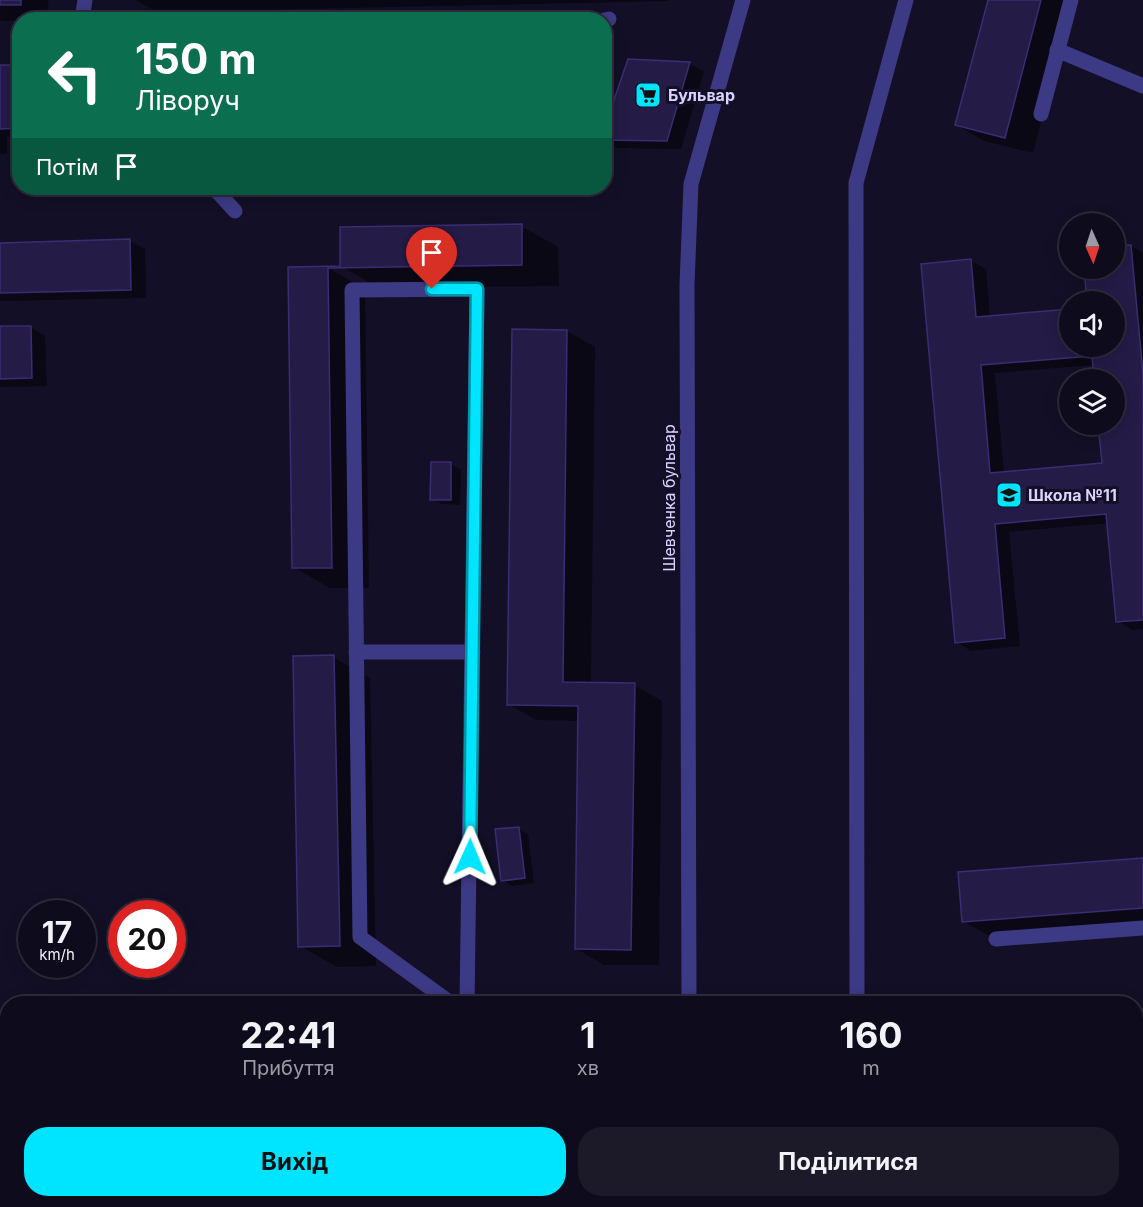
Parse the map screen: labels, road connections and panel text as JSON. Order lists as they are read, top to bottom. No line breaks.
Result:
{"streets":{"street":["Шевченка бульвар"]},"places":{"supermarket":["Бульвар"],"school or university":["Школа №11"]},"north":"bottom","page":{"turn":["150 m","Ліворуч"],"then":"Потім","speed":"17 km/h","limit":"20","eta":["22:41","Прибуття","1","хв","160","m"],"buttons":["Вихід","Поділитися"]}}
